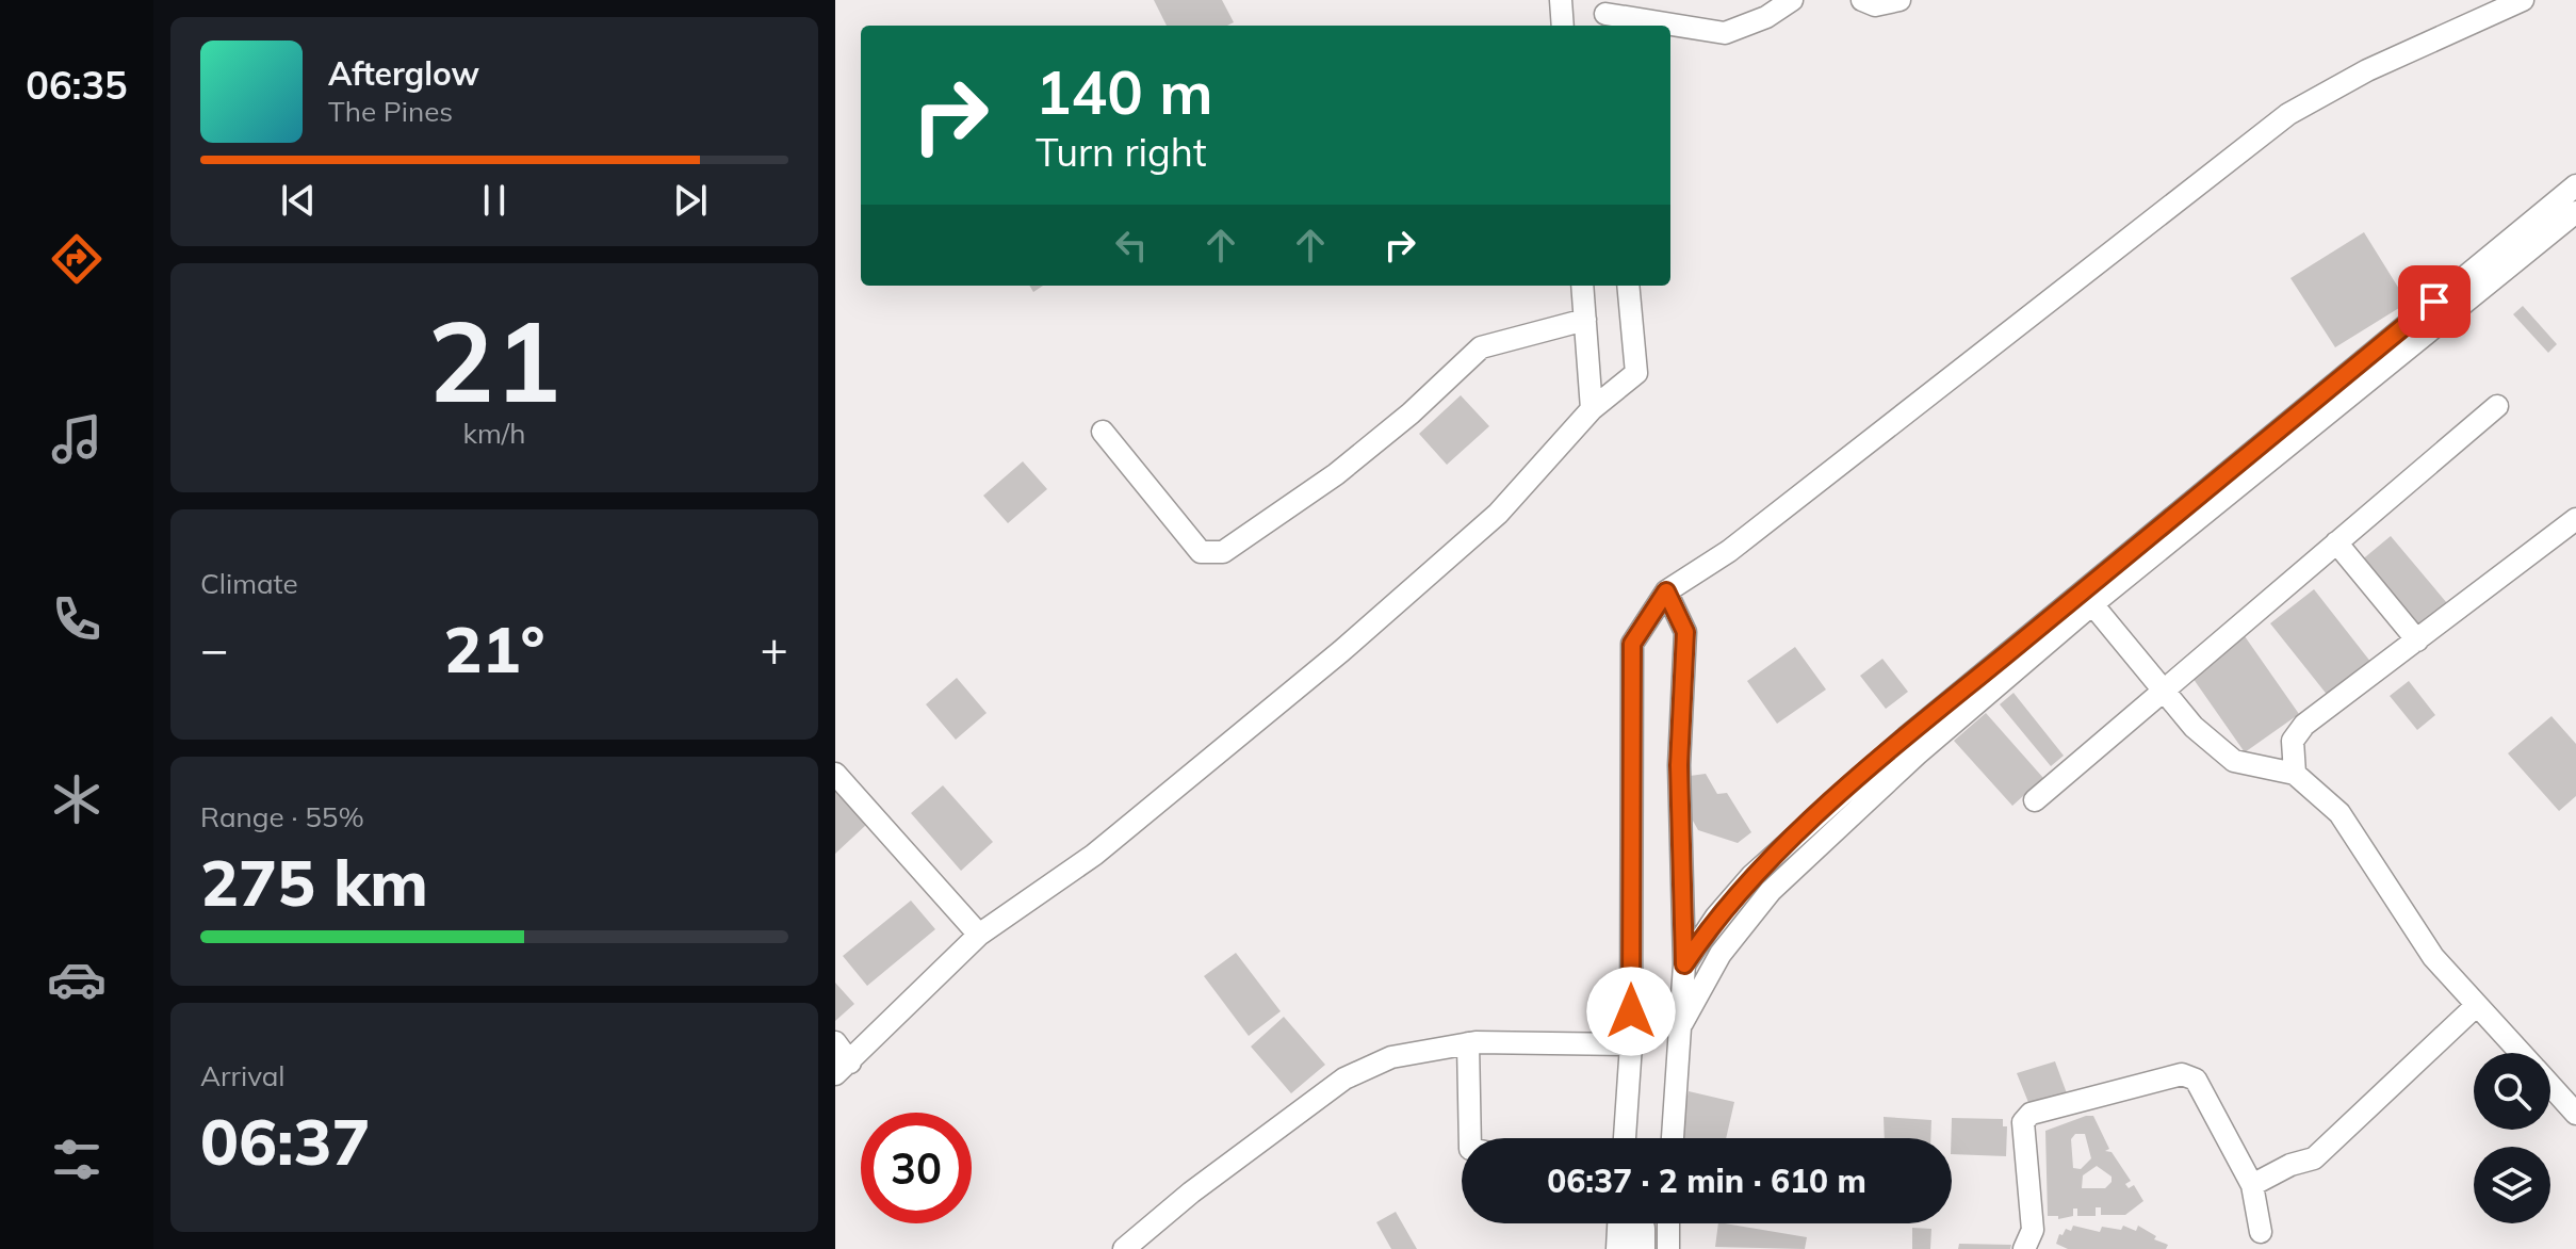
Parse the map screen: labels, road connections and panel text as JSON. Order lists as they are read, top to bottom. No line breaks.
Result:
{"page":{"tabs":"06:35","turn":["140 m","Turn right"],"song":["Afterglow","The Pines"],"tile":[["21","km/h"],"Climate",["Range · 55%","275 km"],["Arrival","06:37"]],"heat":["−","21°","+"],"limit":"30","trip":"06:37 · 2 min · 610 m"}}
